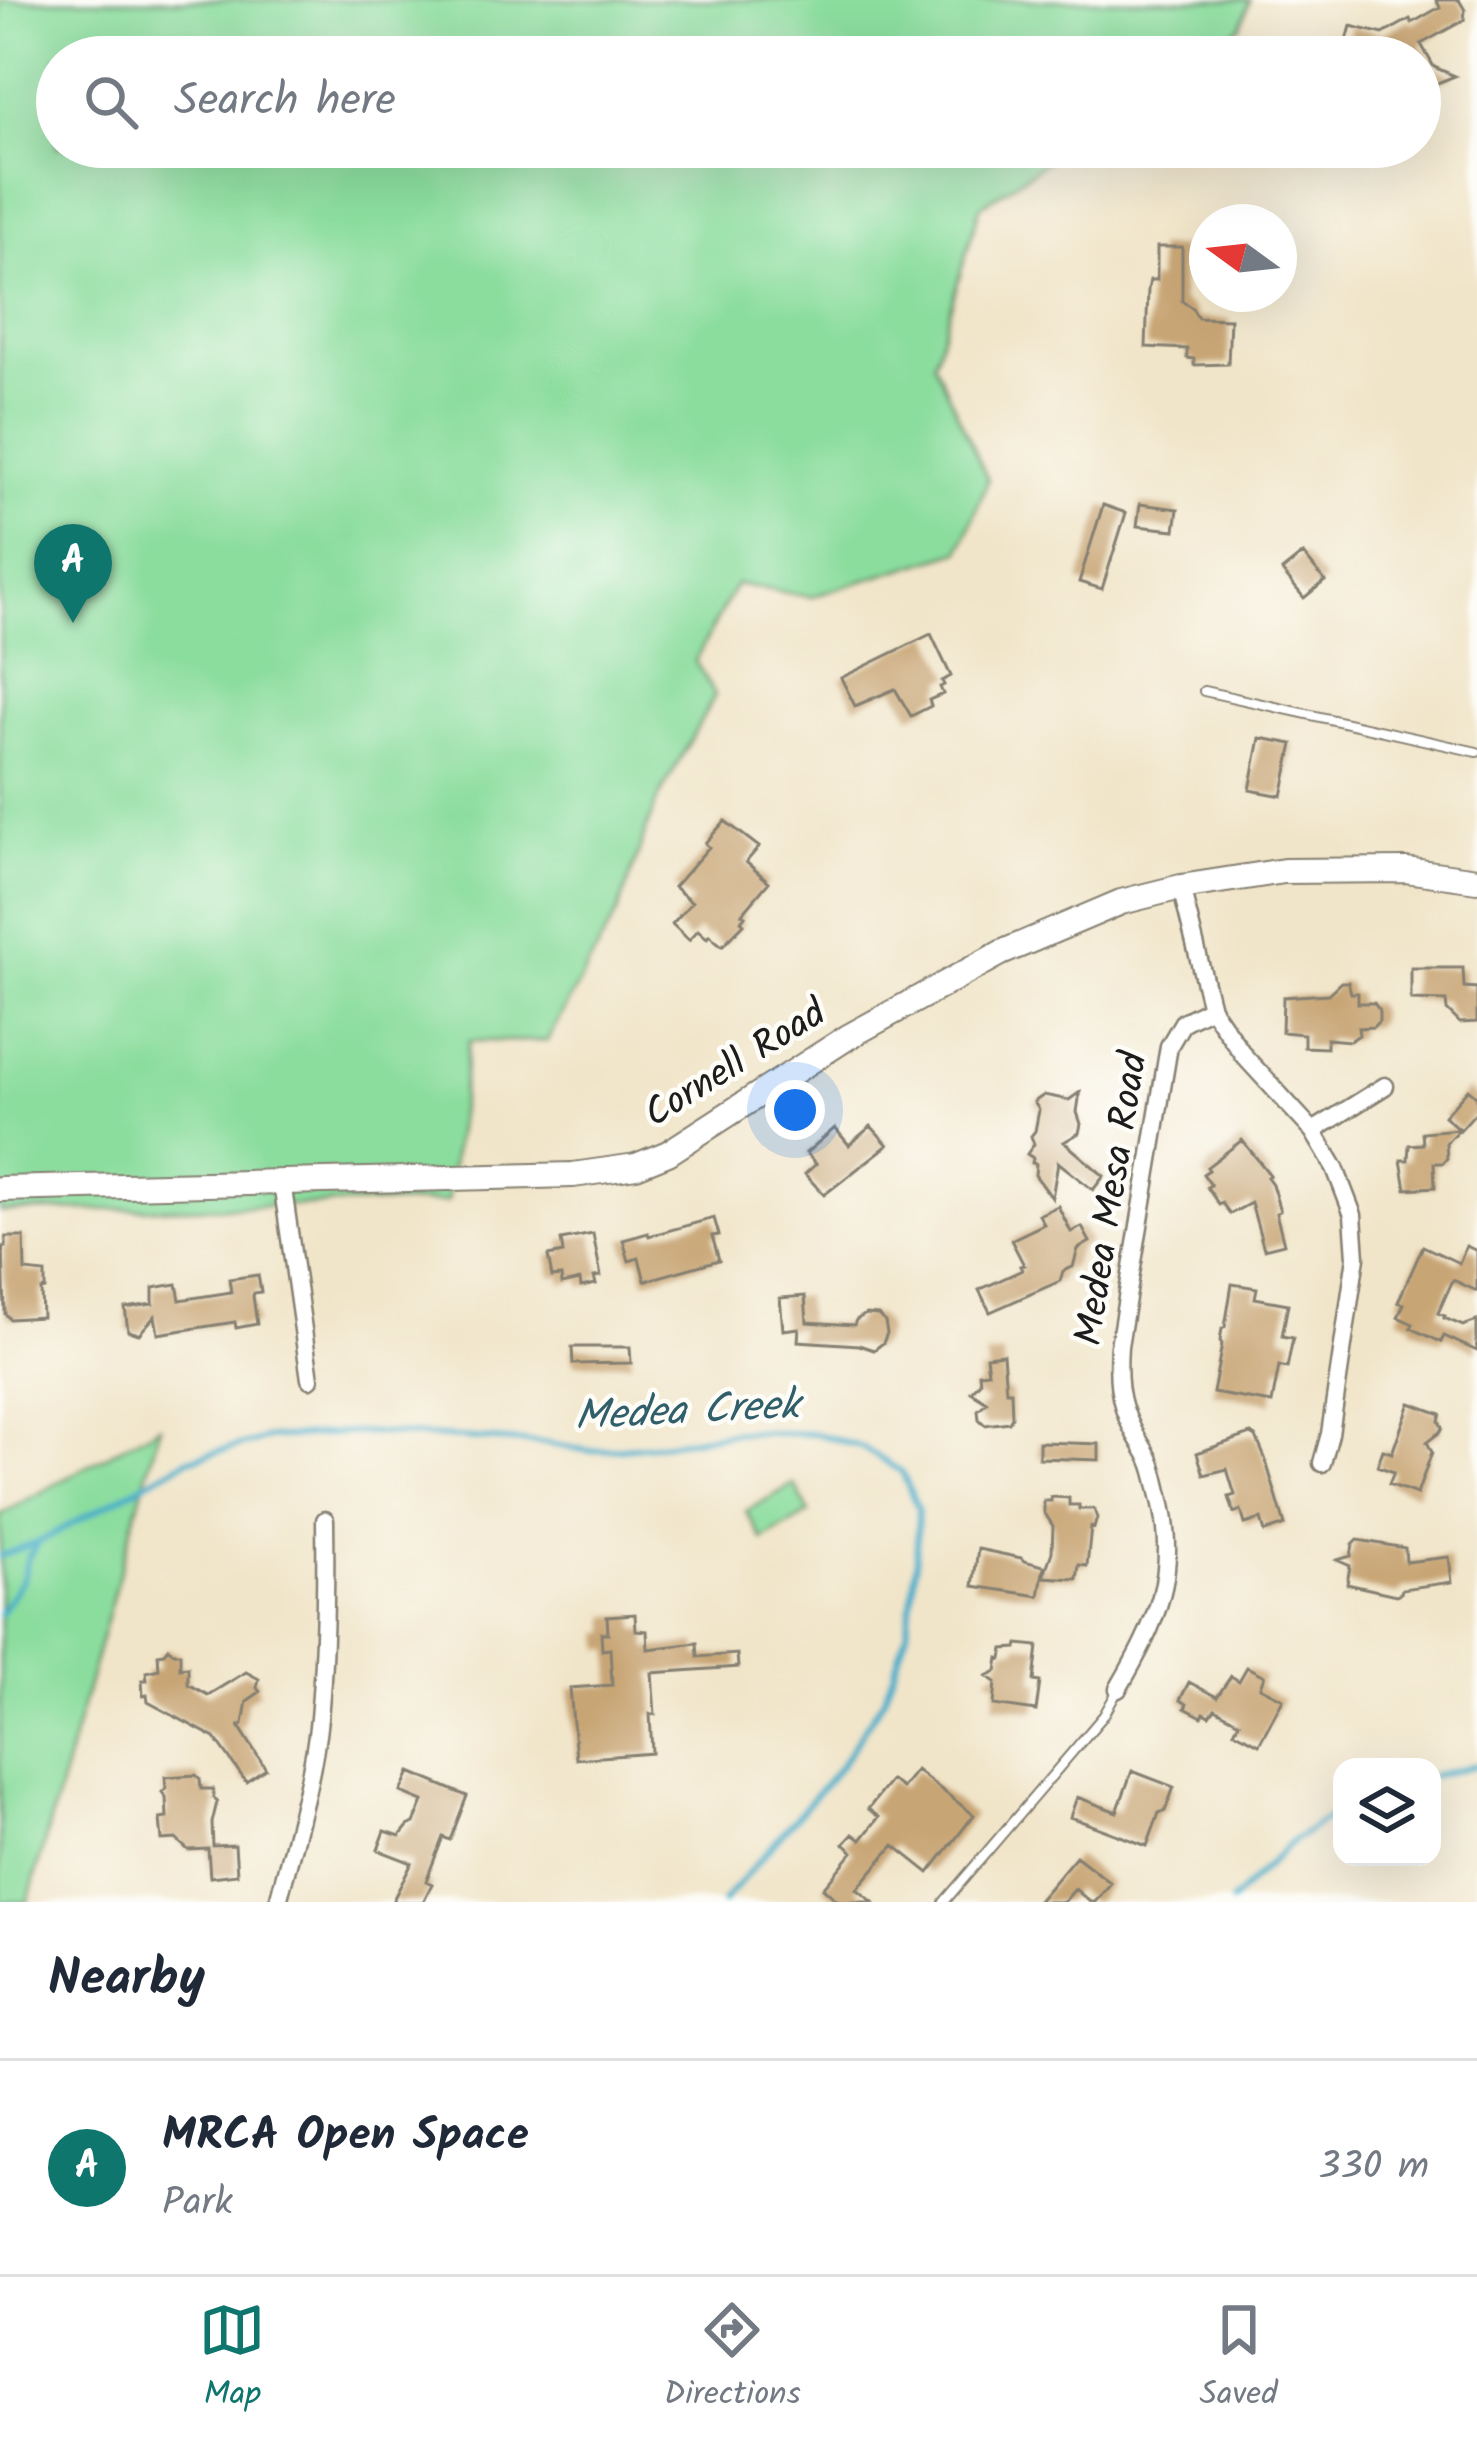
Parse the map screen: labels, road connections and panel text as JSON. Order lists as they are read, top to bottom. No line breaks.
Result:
{"streets":{"main road":["Cornell Road"],"street":["Medea Mesa Road"]},"water":["Medea Creek"],"north":"left","page":{"search":"Search here","pins":"A","heading":"Nearby","list":[{"mark":"A","name":"MRCA Open Space","note":"Park","value":"330 m"}],"nav":["Map","Directions","Saved"]}}
